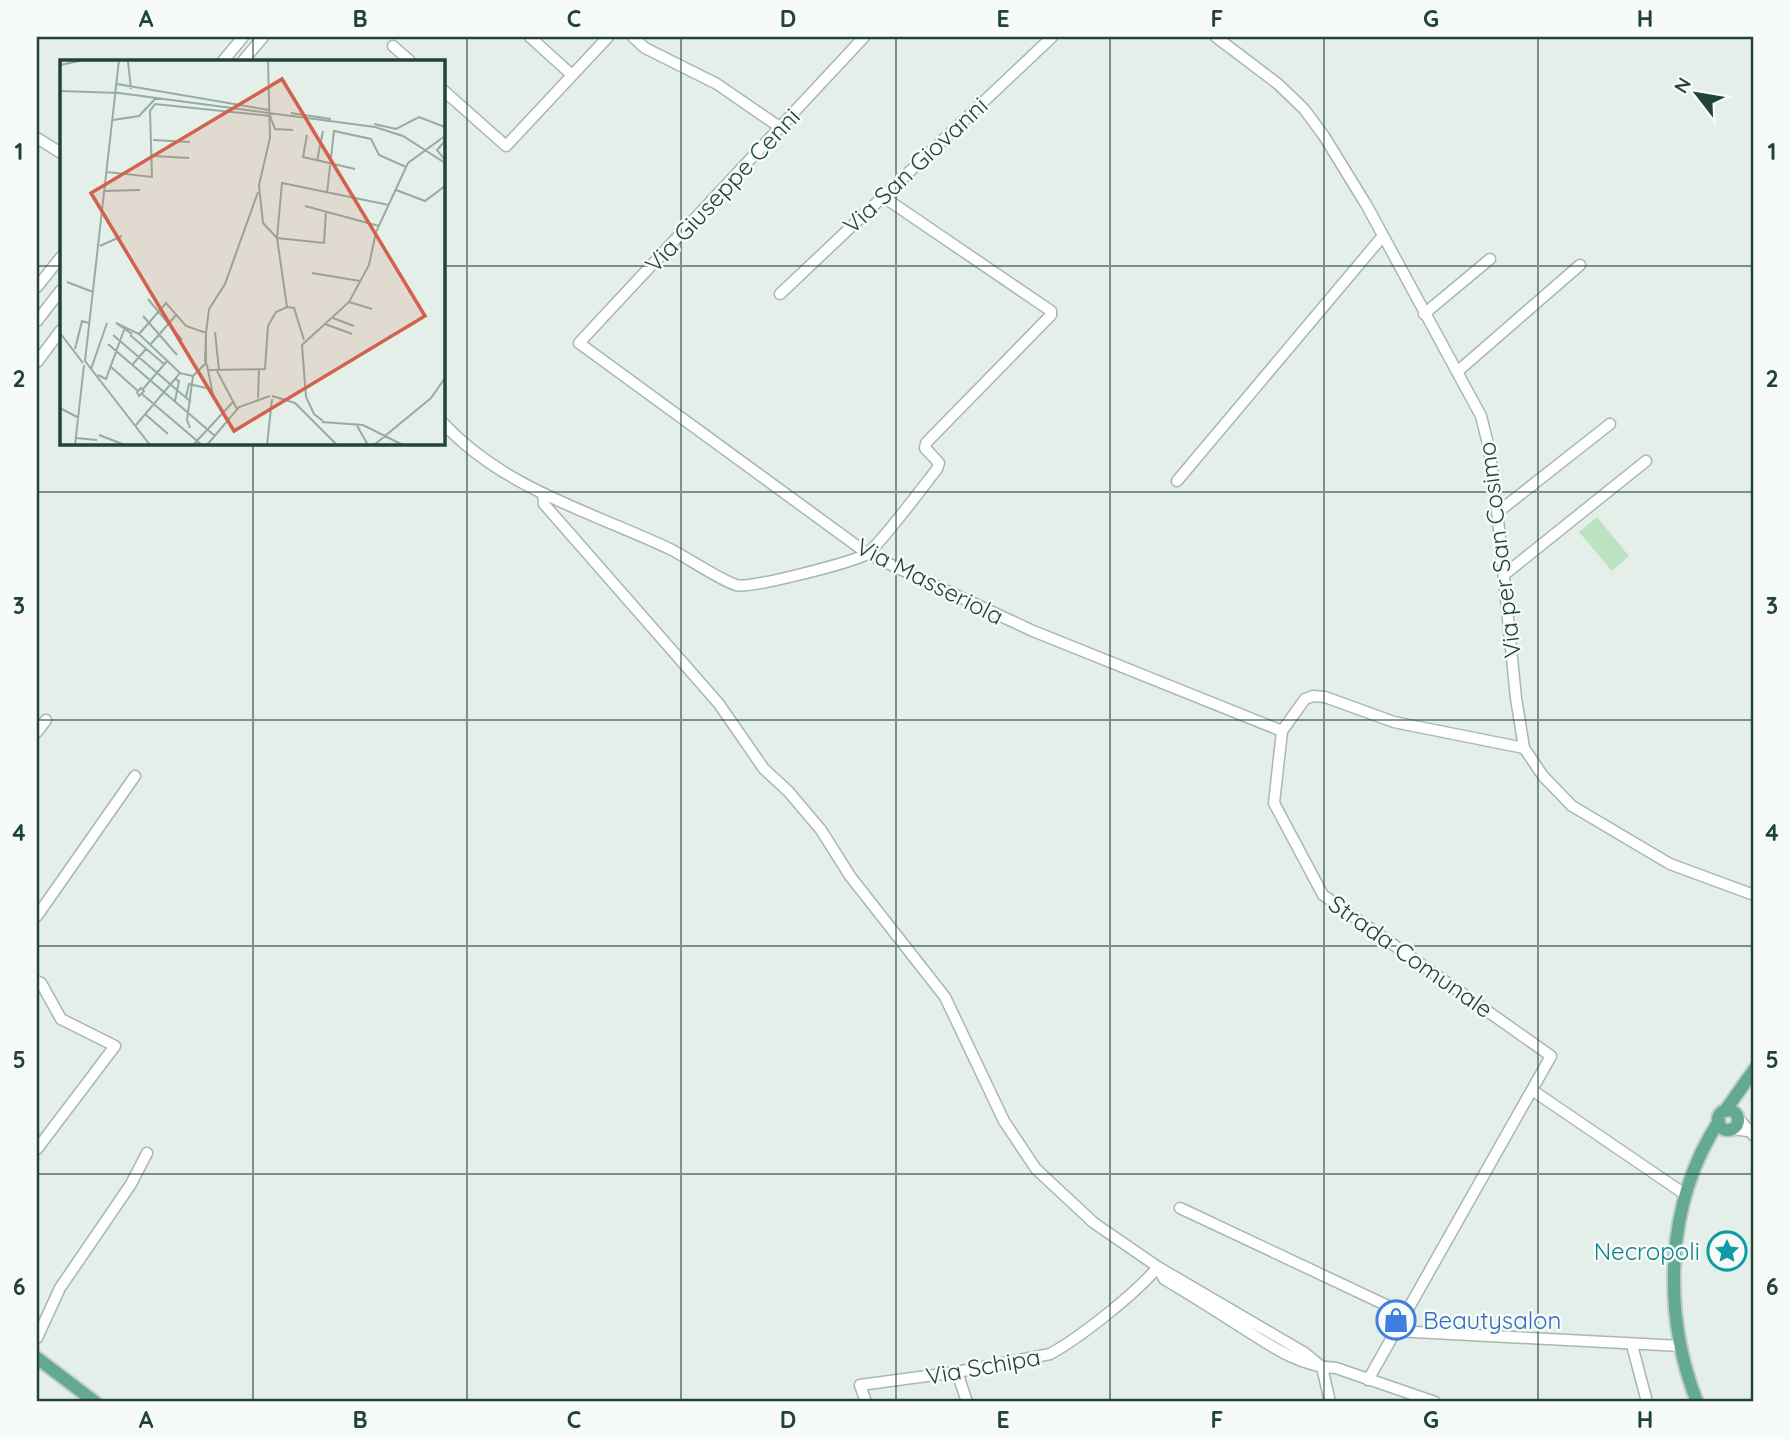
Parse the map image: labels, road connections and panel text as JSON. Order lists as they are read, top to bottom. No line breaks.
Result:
{"streets":{"street":["Via San Giovanni","Via Giuseppe Cenni","Via per San Cosimo","Via Masseriola","Strada Comunale","Via Schipa"]},"crossings":[["Via Giuseppe Cenni","Via Masseriola"],["Via Masseriola","Strada Comunale"]],"places":{"place":["Necropoli"],"shop":["Beautysalon"]},"north":"top left","grid":{"columns":["A","B","C","D","E","F","G","H"],"rows":["1","2","3","4","5","6"]}}
